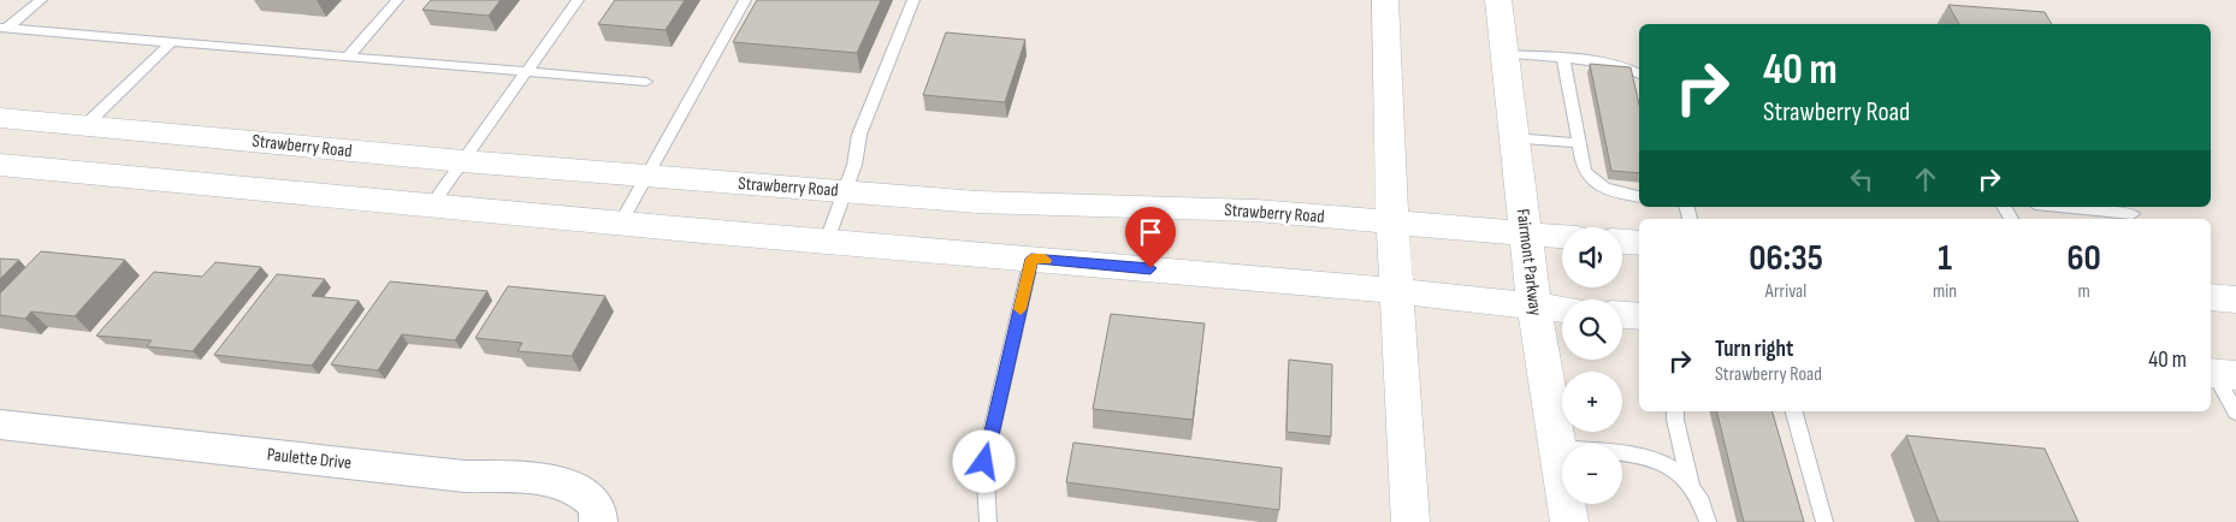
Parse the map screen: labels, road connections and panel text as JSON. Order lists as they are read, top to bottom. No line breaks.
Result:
{"streets":{"street":["Strawberry Road","Fairmont Parkway","Paulette Drive"]},"crossings":[["Strawberry Road","Fairmont Parkway"]],"page":{"turn":["40 m","Strawberry Road"],"eta":["06:35","Arrival","1","min","60","m"],"map_buttons":["+","−"],"list":[{"name":"Turn right","note":"Strawberry Road","value":"40 m"}]}}
